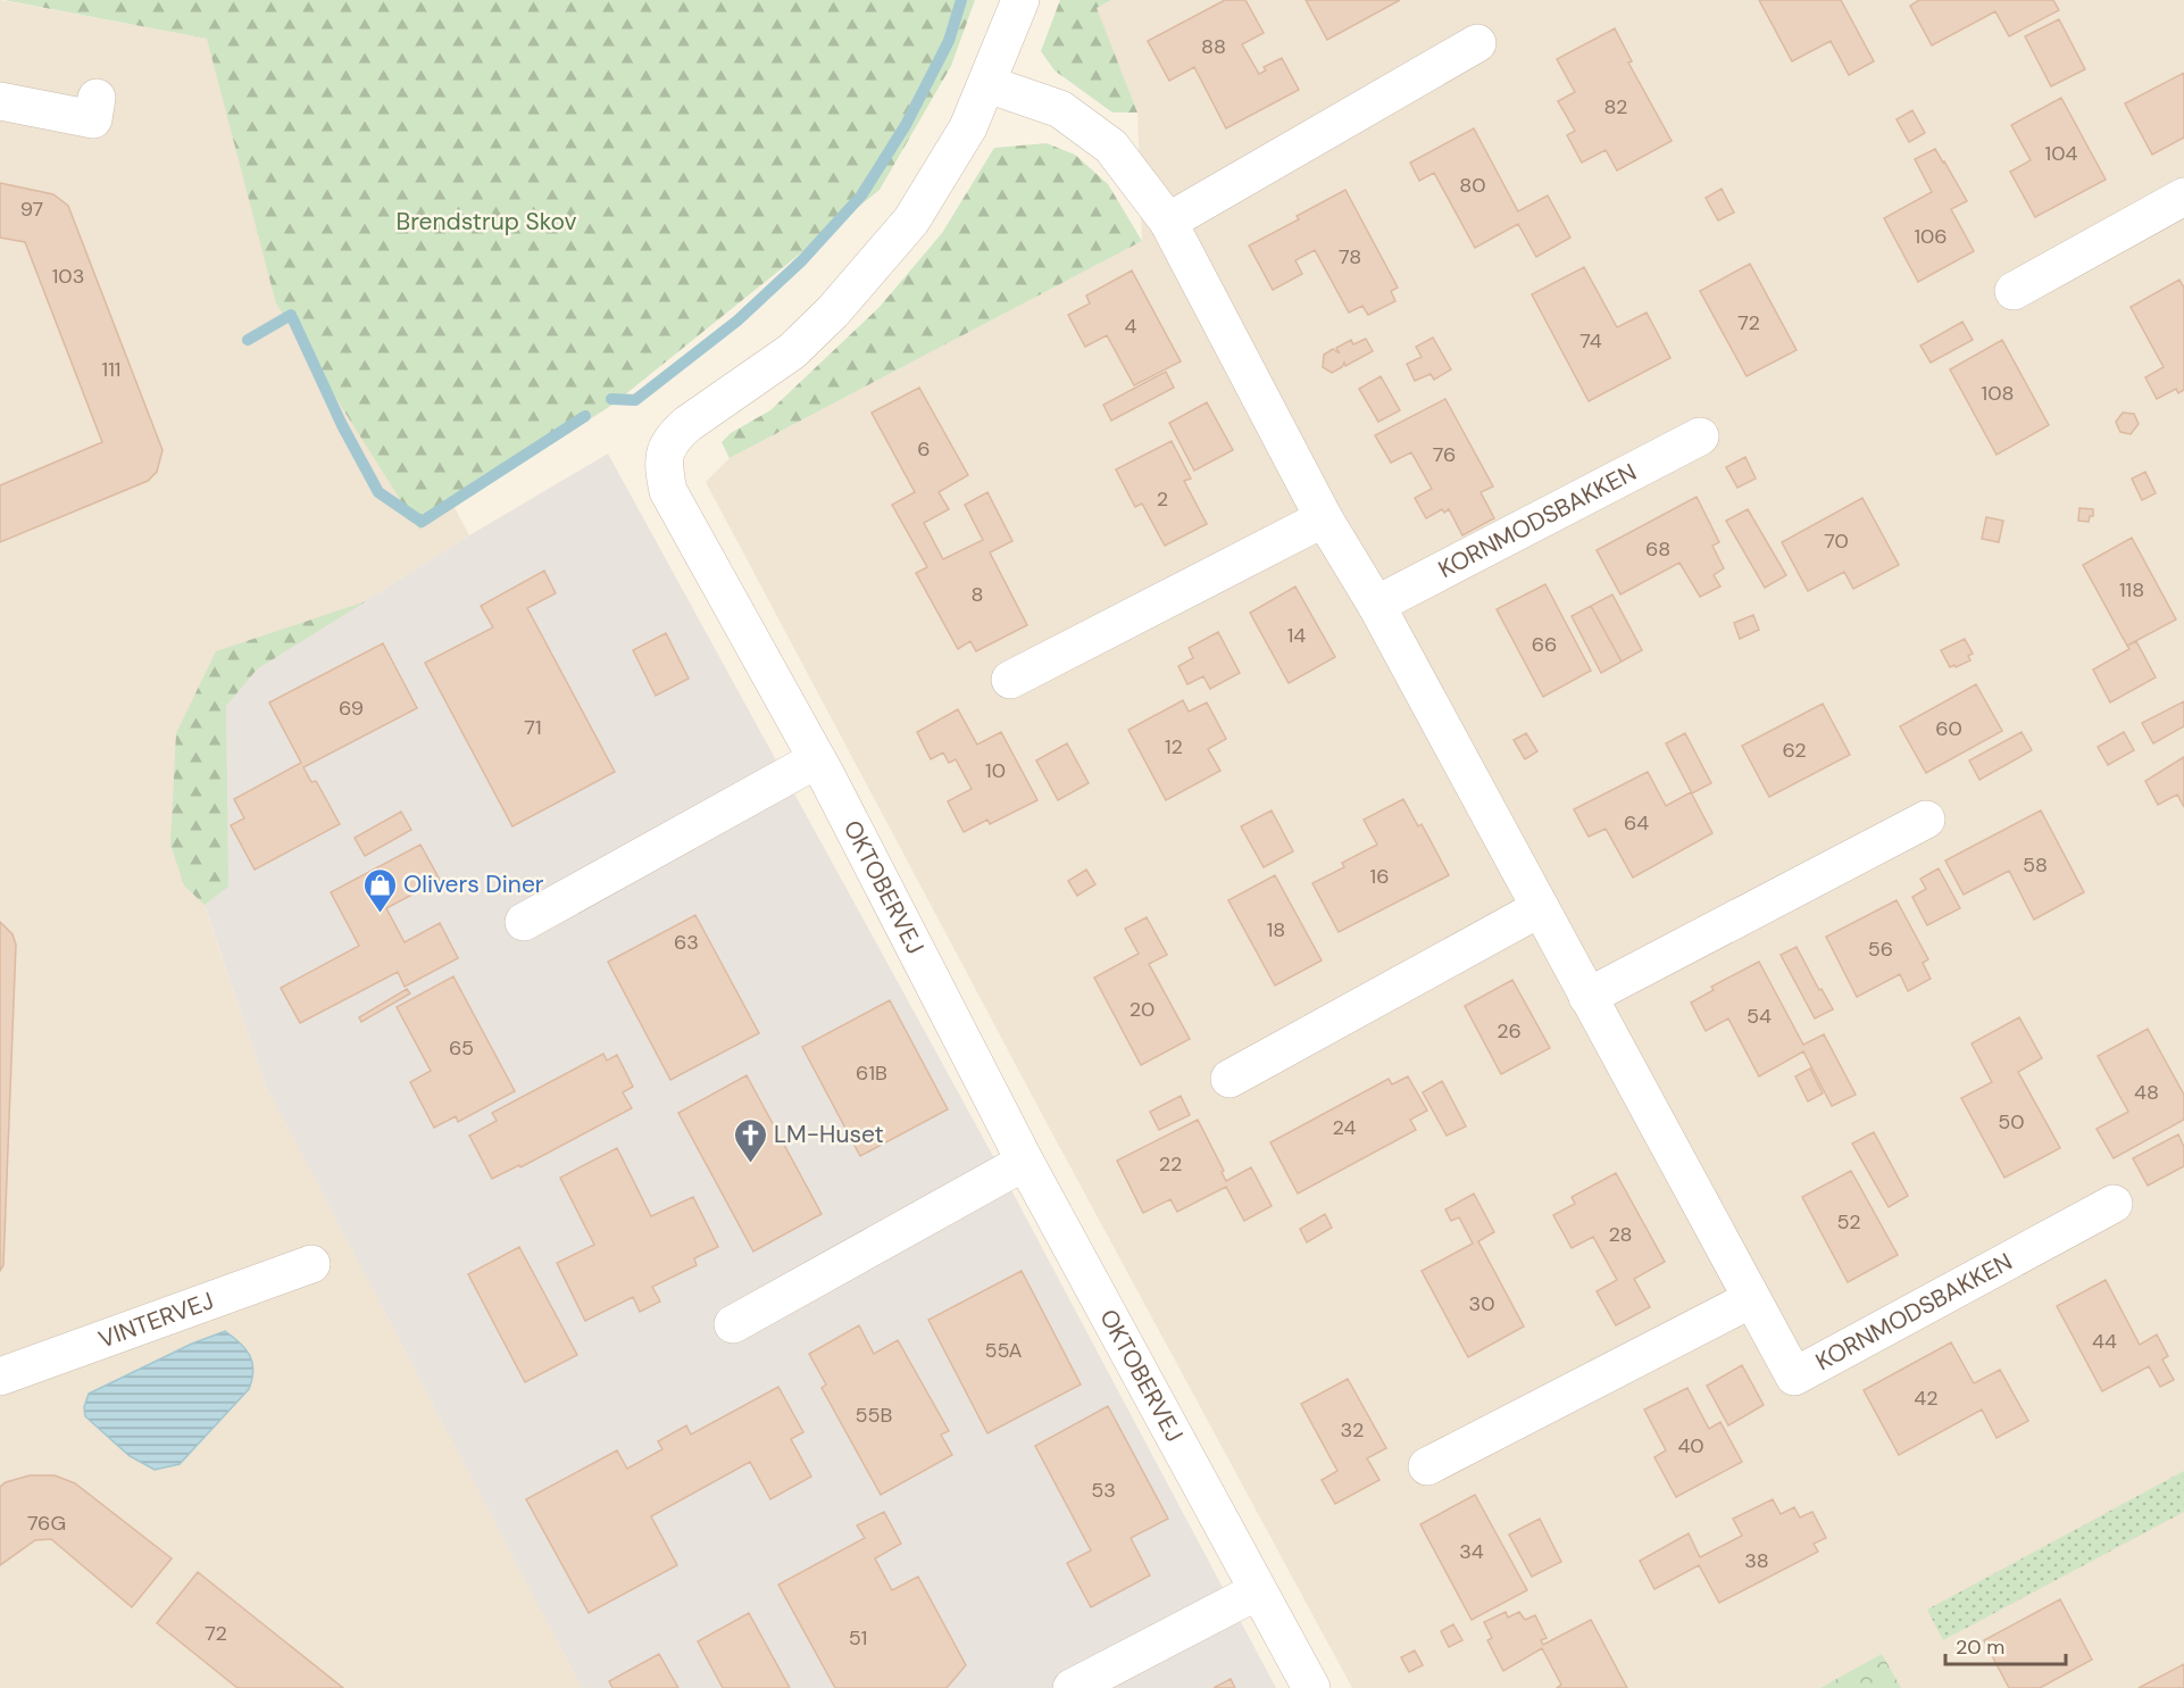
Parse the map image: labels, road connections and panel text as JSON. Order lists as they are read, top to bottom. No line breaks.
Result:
{"streets":{"street":["KORNMODSBAKKEN","OKTOBERVEJ","VINTERVEJ"]},"crossings":[["KORNMODSBAKKEN","OKTOBERVEJ"]],"parks":["Brendstrup Skov"],"places":{"shop":["Olivers Diner"],"church":["LM-Huset"]},"house_numbers":["88","82","104","80","97","106","78","103","72","4","74","111","108","6","76","2","70","68","118","8","14","66","69","71","60","12","62","10","64","58","16","18","63","56","20","54","26","65","61B","48","50","24","22","52","28","30","44","55A","42","55B","32","40","53","76G","34","38","72","51"],"scale_bar":"20 m"}
